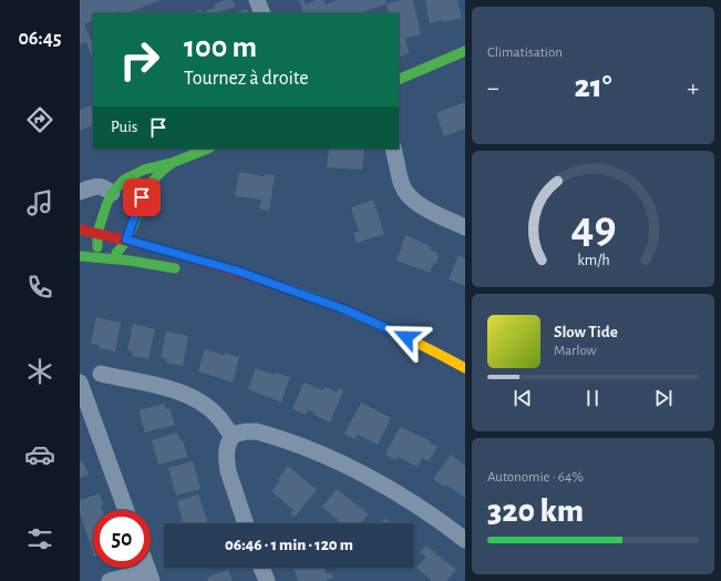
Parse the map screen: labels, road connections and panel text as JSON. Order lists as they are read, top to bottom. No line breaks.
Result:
{"page":{"tabs":"06:45","tile":["Climatisation",["Autonomie · 64%","320 km"]],"turn":["100 m","Tournez à droite"],"heat":["−","21°","+"],"then":"Puis","song":["Slow Tide","Marlow"],"limit":"50","trip":"06:46 · 1 min · 120 m","gauge":["49","km/h"]}}
